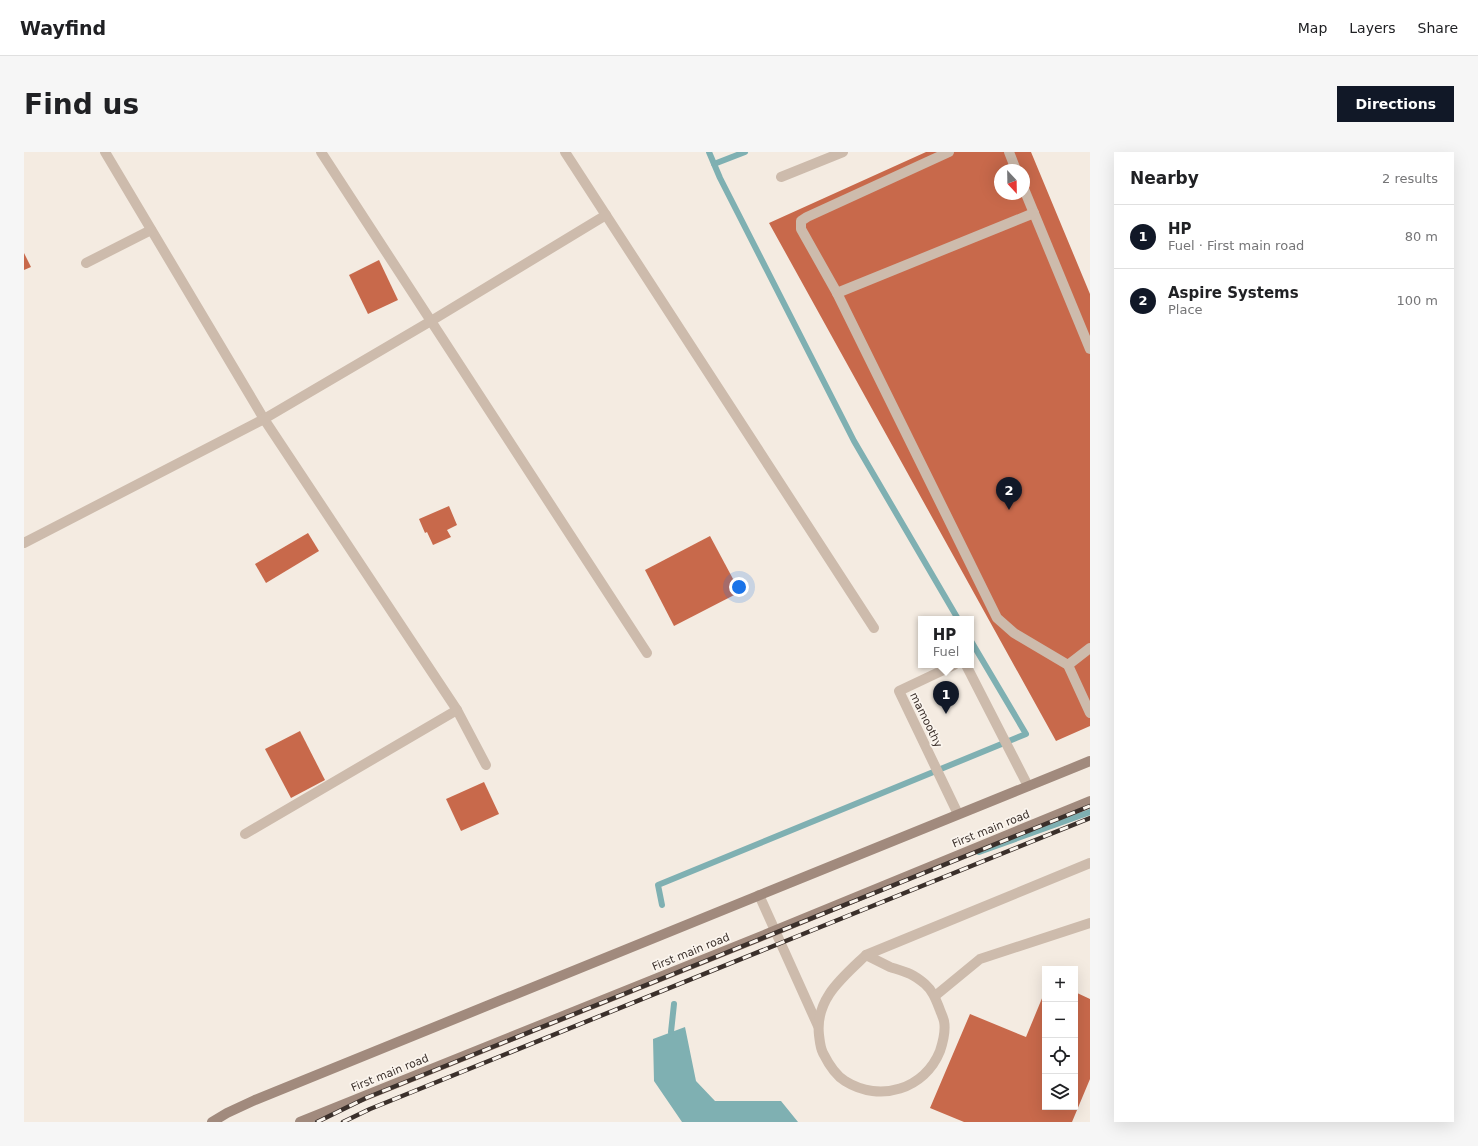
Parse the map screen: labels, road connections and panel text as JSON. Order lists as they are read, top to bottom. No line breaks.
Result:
{"streets":{"street":["mamoothy","First main road"]},"north":"bottom","page":{"header":"Wayfind","nav":["Map","Layers","Share"],"buttons":"Directions","title":"Find us","heading":["Nearby","2 results"],"list":[{"mark":"1","name":"HP","note":"Fuel · First main road","value":"80 m"},{"mark":"2","name":"Aspire Systems","note":"Place","value":"100 m"}],"pins":["2","1"],"popup":["HP","Fuel"],"map_buttons":["+","−"]}}
